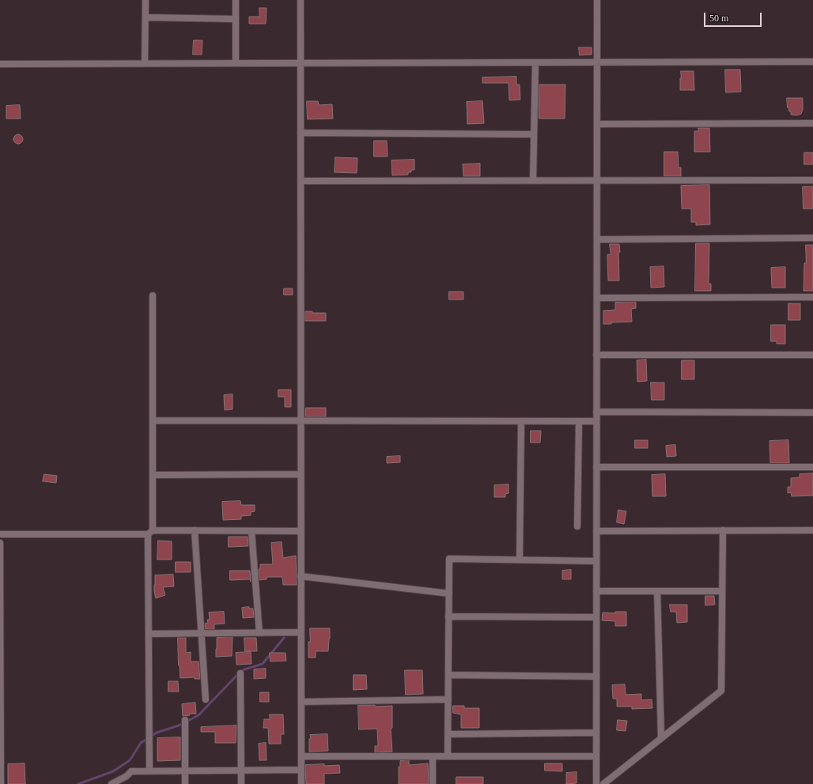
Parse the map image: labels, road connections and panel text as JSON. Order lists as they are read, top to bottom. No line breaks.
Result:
{"scale_bar":"50 m"}
